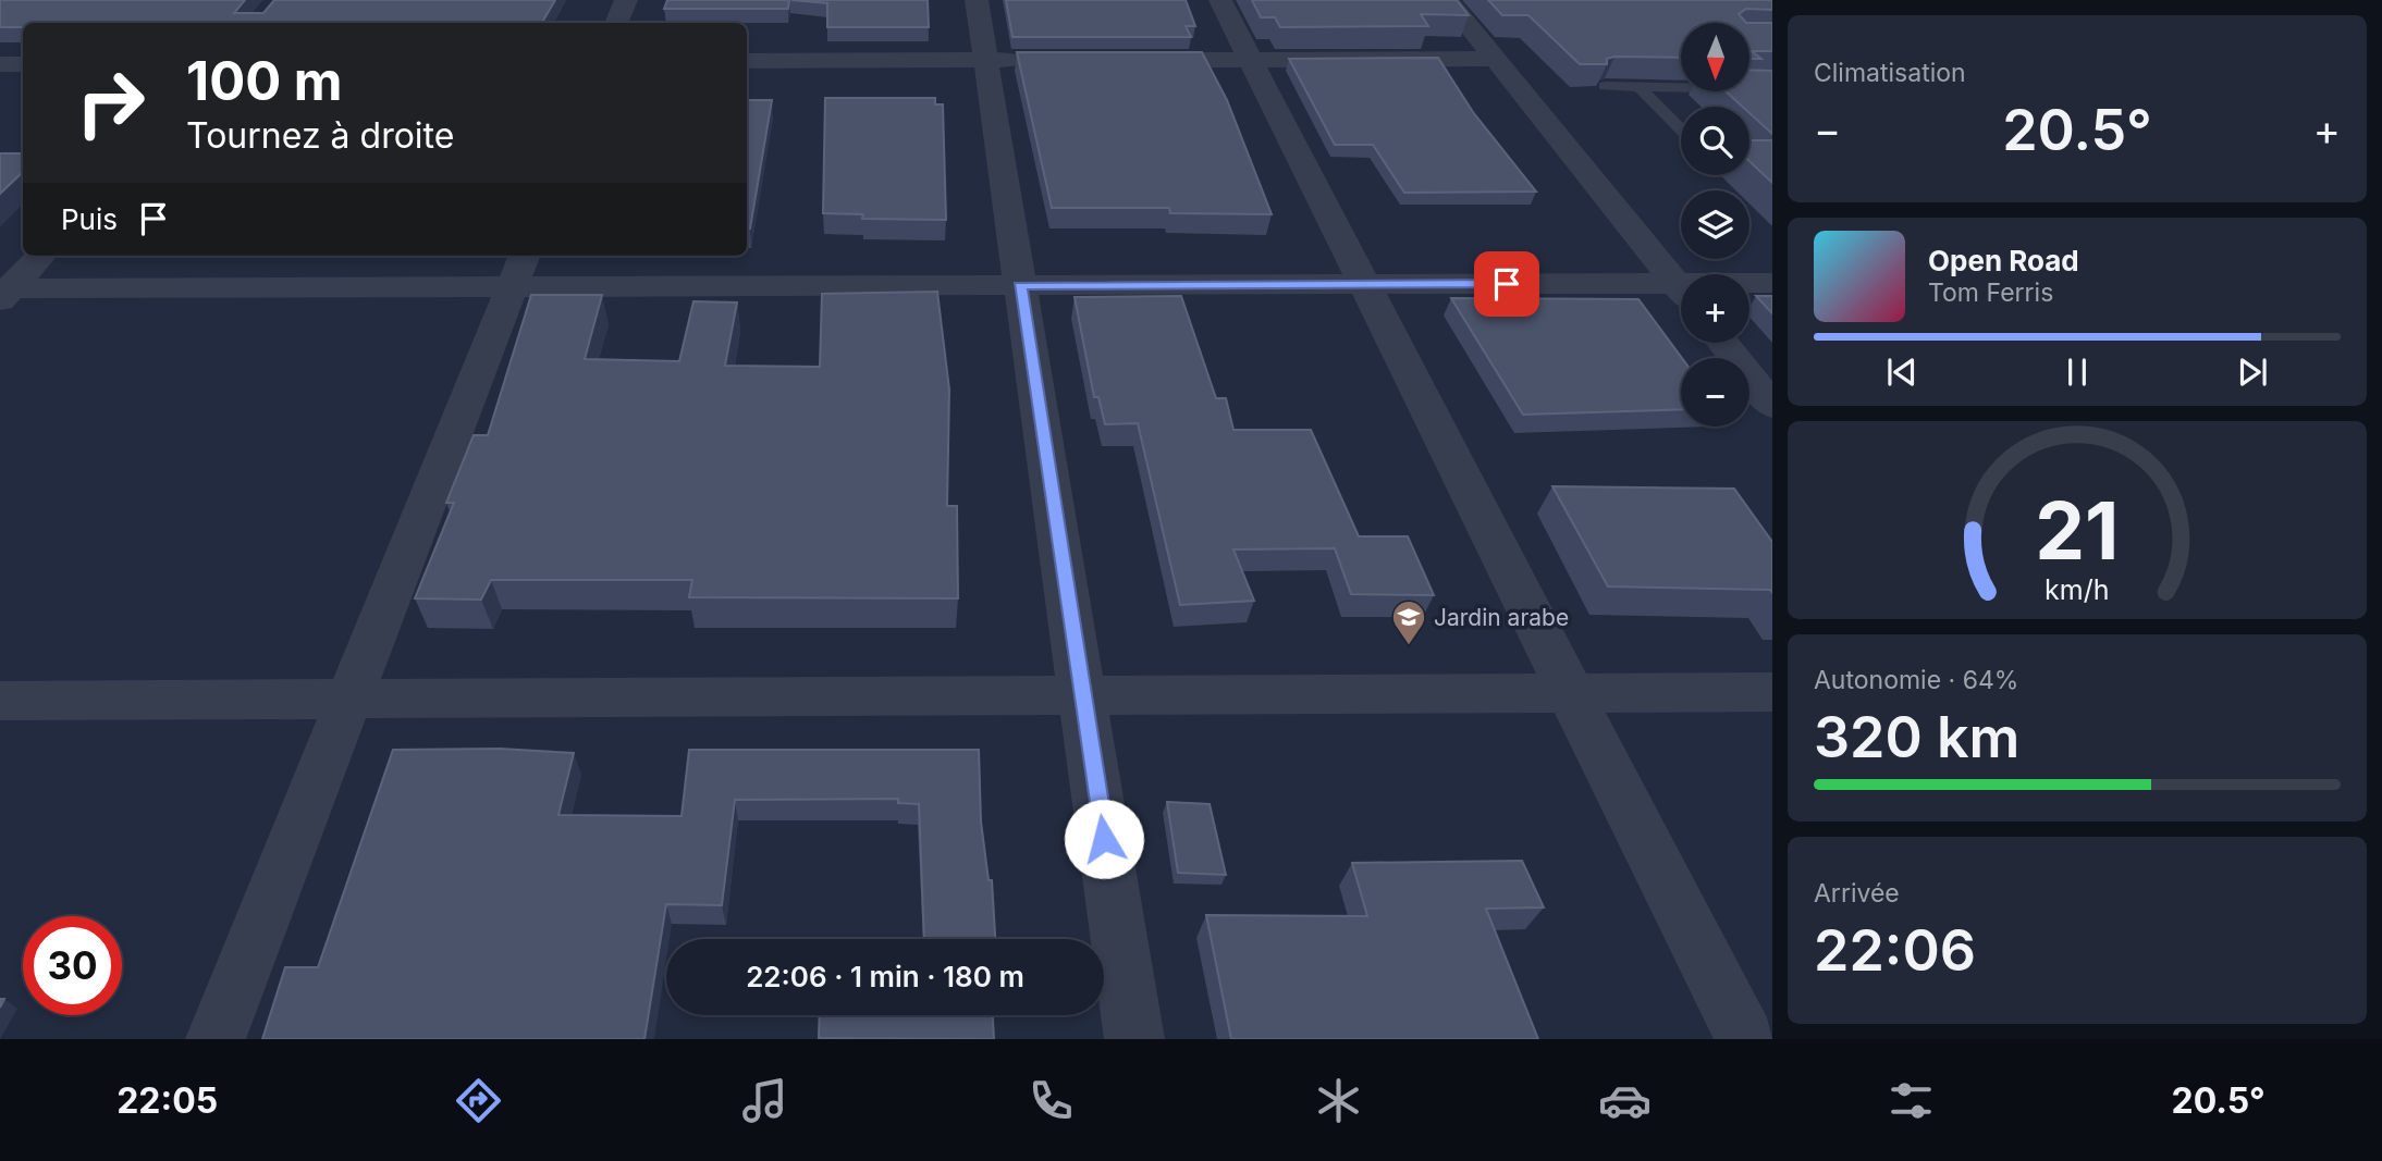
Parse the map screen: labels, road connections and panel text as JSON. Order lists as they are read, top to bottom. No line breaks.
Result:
{"places":{"school or university":["Jardin arabe"]},"north":"bottom","page":{"tile":["Climatisation",["Autonomie · 64%","320 km"],["Arrivée","22:06"]],"map_buttons":["+","−"],"turn":["100 m","Tournez à droite"],"heat":["−","20.5°","+"],"then":"Puis","song":["Open Road","Tom Ferris"],"limit":"30","trip":"22:06 · 1 min · 180 m","tabs":["22:05","20.5°"],"gauge":["21","km/h"]}}
